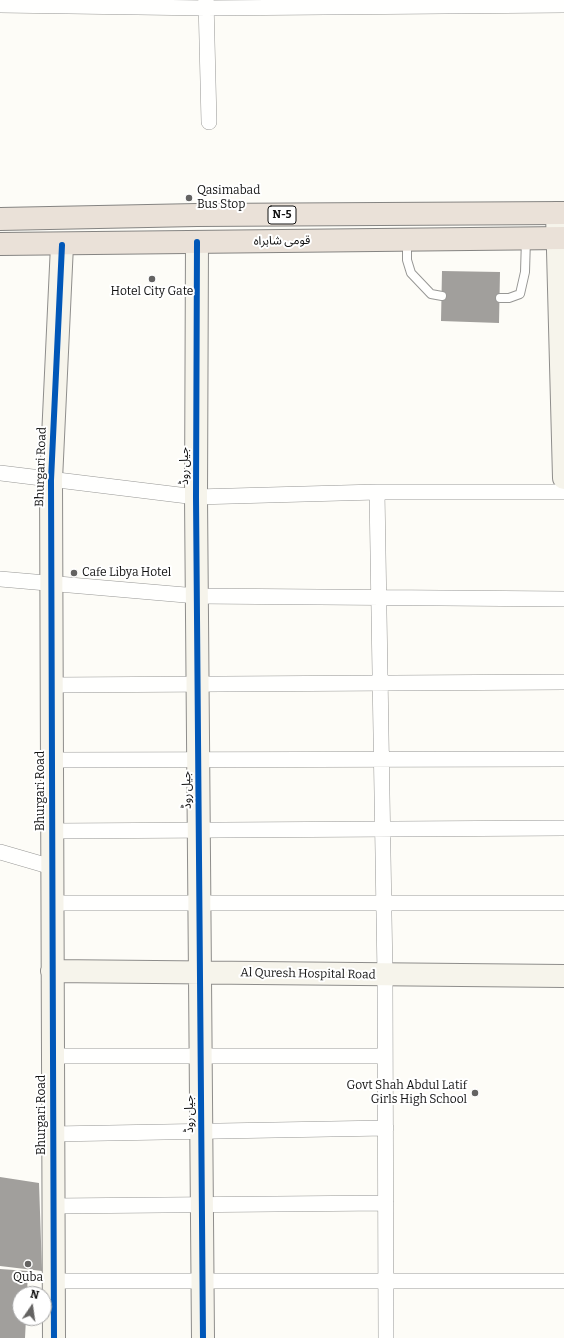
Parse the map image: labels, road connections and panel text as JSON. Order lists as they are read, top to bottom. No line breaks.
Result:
{"streets":{"highway":["N-5","قومی شاہراہ"],"street":["جیل روڈ","Bhurgari Road","Al Quresh Hospital Road"]},"crossings":[["قومی شاہراہ","جیل روڈ"],["قومی شاہراہ","Bhurgari Road"],["جیل روڈ","Al Quresh Hospital Road"],["Bhurgari Road","Al Quresh Hospital Road"]],"places":["Qasimabad Bus Stop","Hotel City Gate","Cafe Libya Hotel","Govt Shah Abdul Latif Girls High School","Quba"],"north":"top"}
